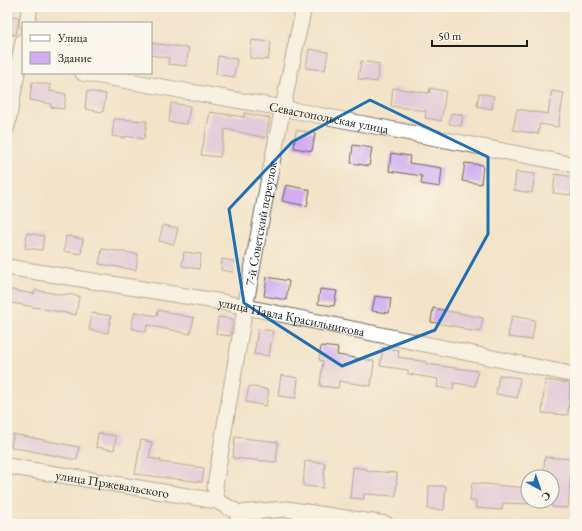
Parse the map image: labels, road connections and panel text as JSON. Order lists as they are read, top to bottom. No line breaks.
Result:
{"streets":{"street":["Севастопольская улица","7-й Советский переулок","улица Павла Красильникова","улица Пржевальского"]},"crossings":[["Севастопольская улица","7-й Советский переулок"],["7-й Советский переулок","улица Павла Красильникова"],["7-й Советский переулок","улица Пржевальского"]],"legend":["Улица","Здание"],"scale_bar":"50 m","north":"bottom right"}
